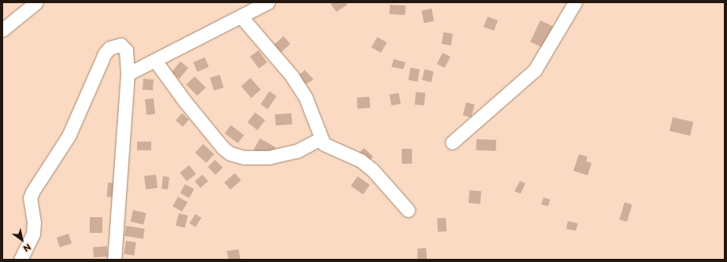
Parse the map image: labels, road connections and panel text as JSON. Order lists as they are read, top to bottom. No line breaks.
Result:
{"north":"bottom right"}
